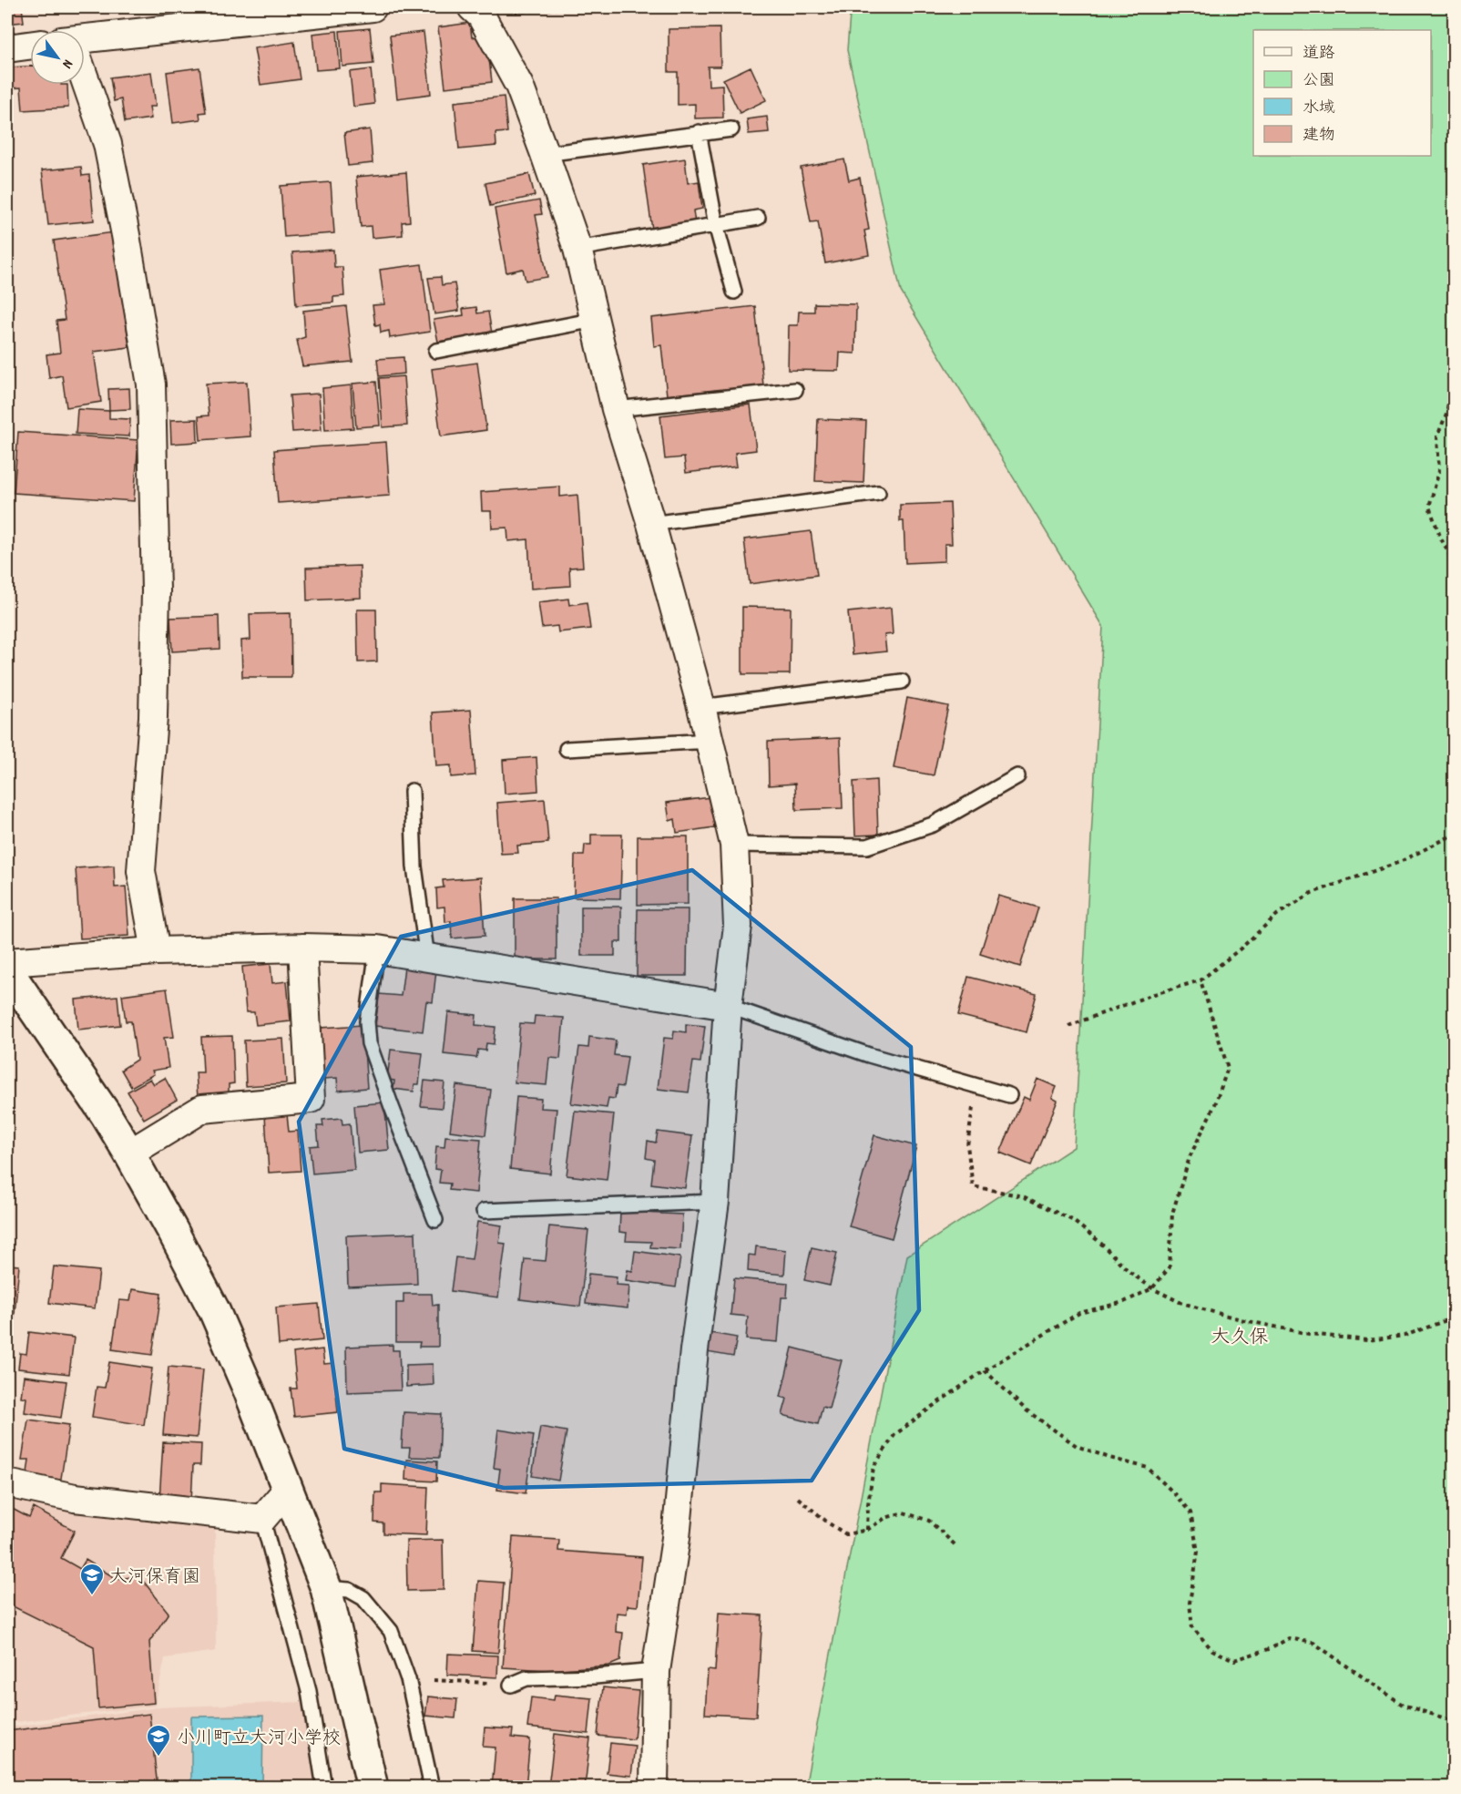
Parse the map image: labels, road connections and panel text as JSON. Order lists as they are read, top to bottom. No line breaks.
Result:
{"districts":["大久保"],"places":{"school or university":["大河保育園","小川町立大河小学校"]},"legend":["道路","公園","水域","建物"],"north":"bottom right"}
